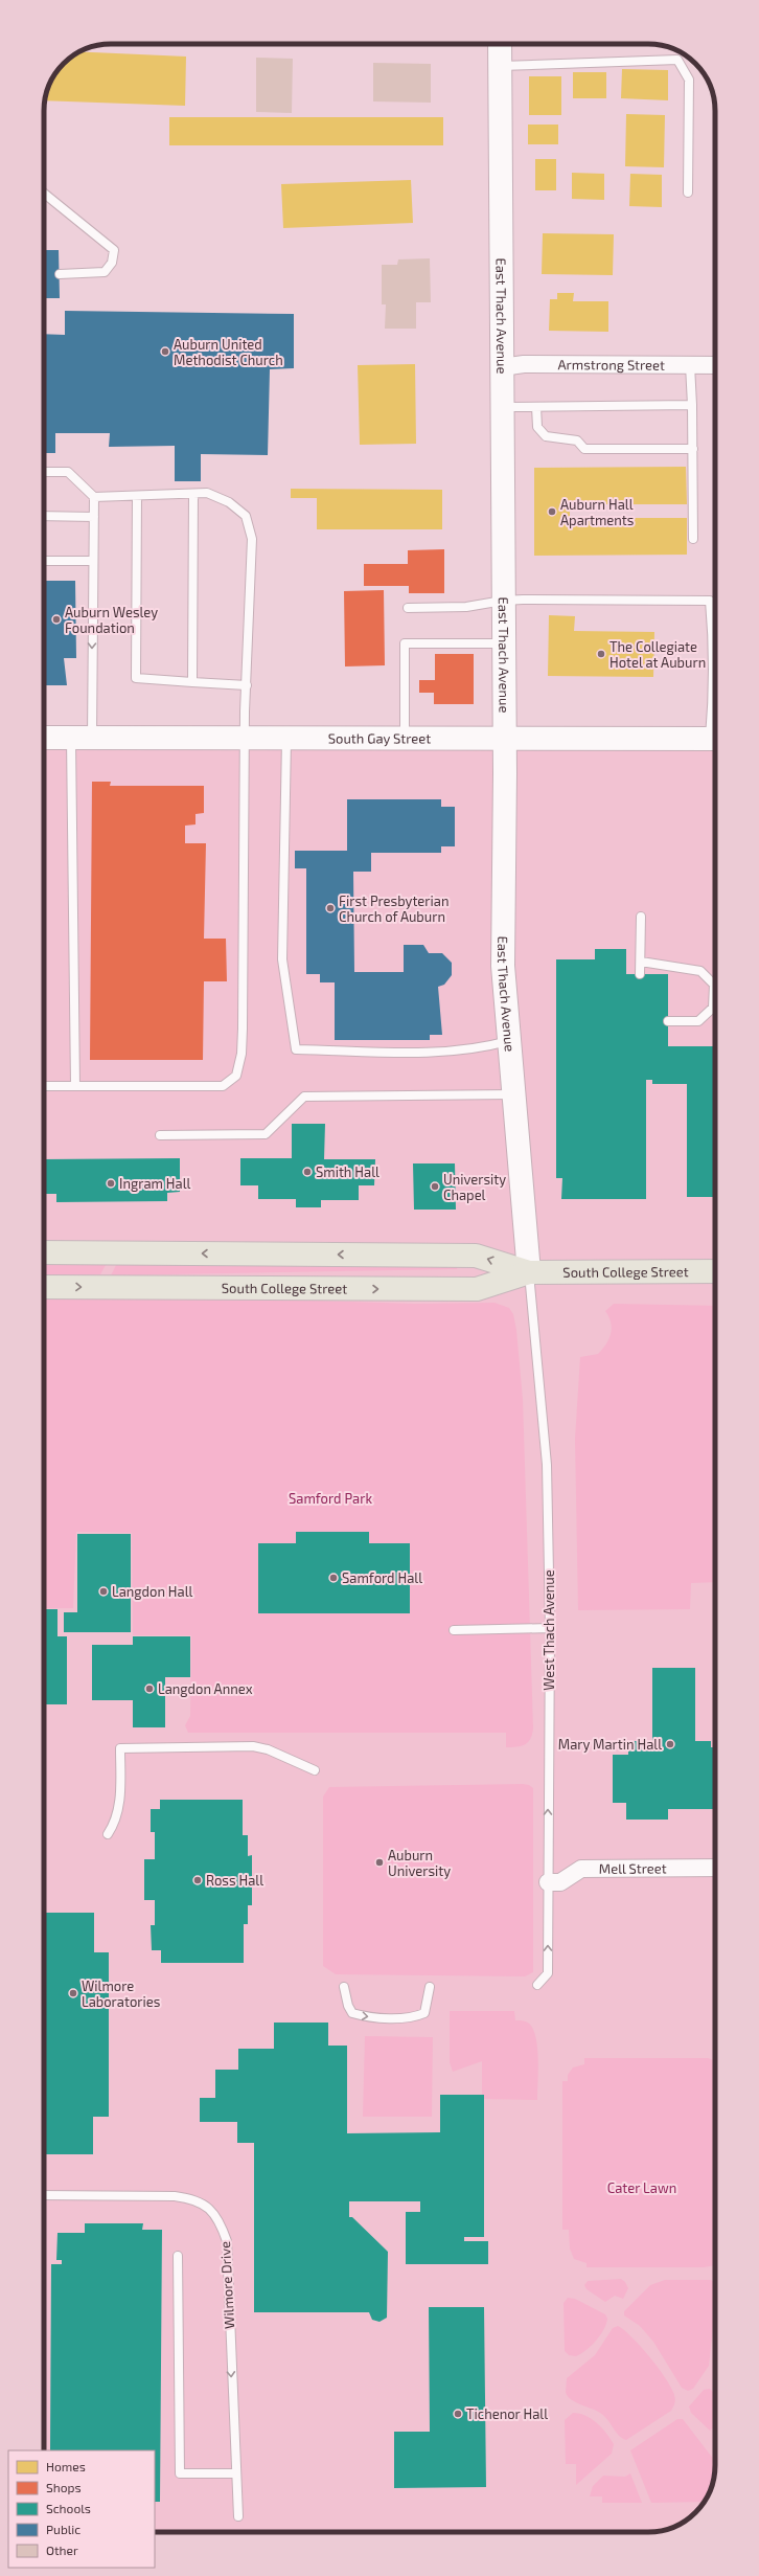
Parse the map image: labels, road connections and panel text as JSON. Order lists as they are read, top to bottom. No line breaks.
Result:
{"streets":{"main road":["South College Street"],"street":["East Thach Avenue","Armstrong Street","South Gay Street","Mell Street"],"lane":["West Thach Avenue","Wilmore Drive"]},"crossings":[["East Thach Avenue","Armstrong Street"],["East Thach Avenue","South Gay Street"],["East Thach Avenue","South College Street"],["East Thach Avenue","West Thach Avenue"],["South College Street","West Thach Avenue"],["West Thach Avenue","Mell Street"]],"one_way":["West Thach Avenue"],"parks":["Samford Park","Cater Lawn"],"places":["Auburn United Methodist Church","Auburn Hall Apartments","Auburn Wesley Foundation","The Collegiate Hotel at Auburn","First Presbyterian Church of Auburn","Smith Hall","Ingram Hall","University Chapel","Samford Hall","Langdon Hall","Langdon Annex","Mary Martin Hall","Auburn University","Ross Hall","Wilmore Laboratories","Tichenor Hall"],"legend":["Homes","Shops","Schools","Public","Other"]}
